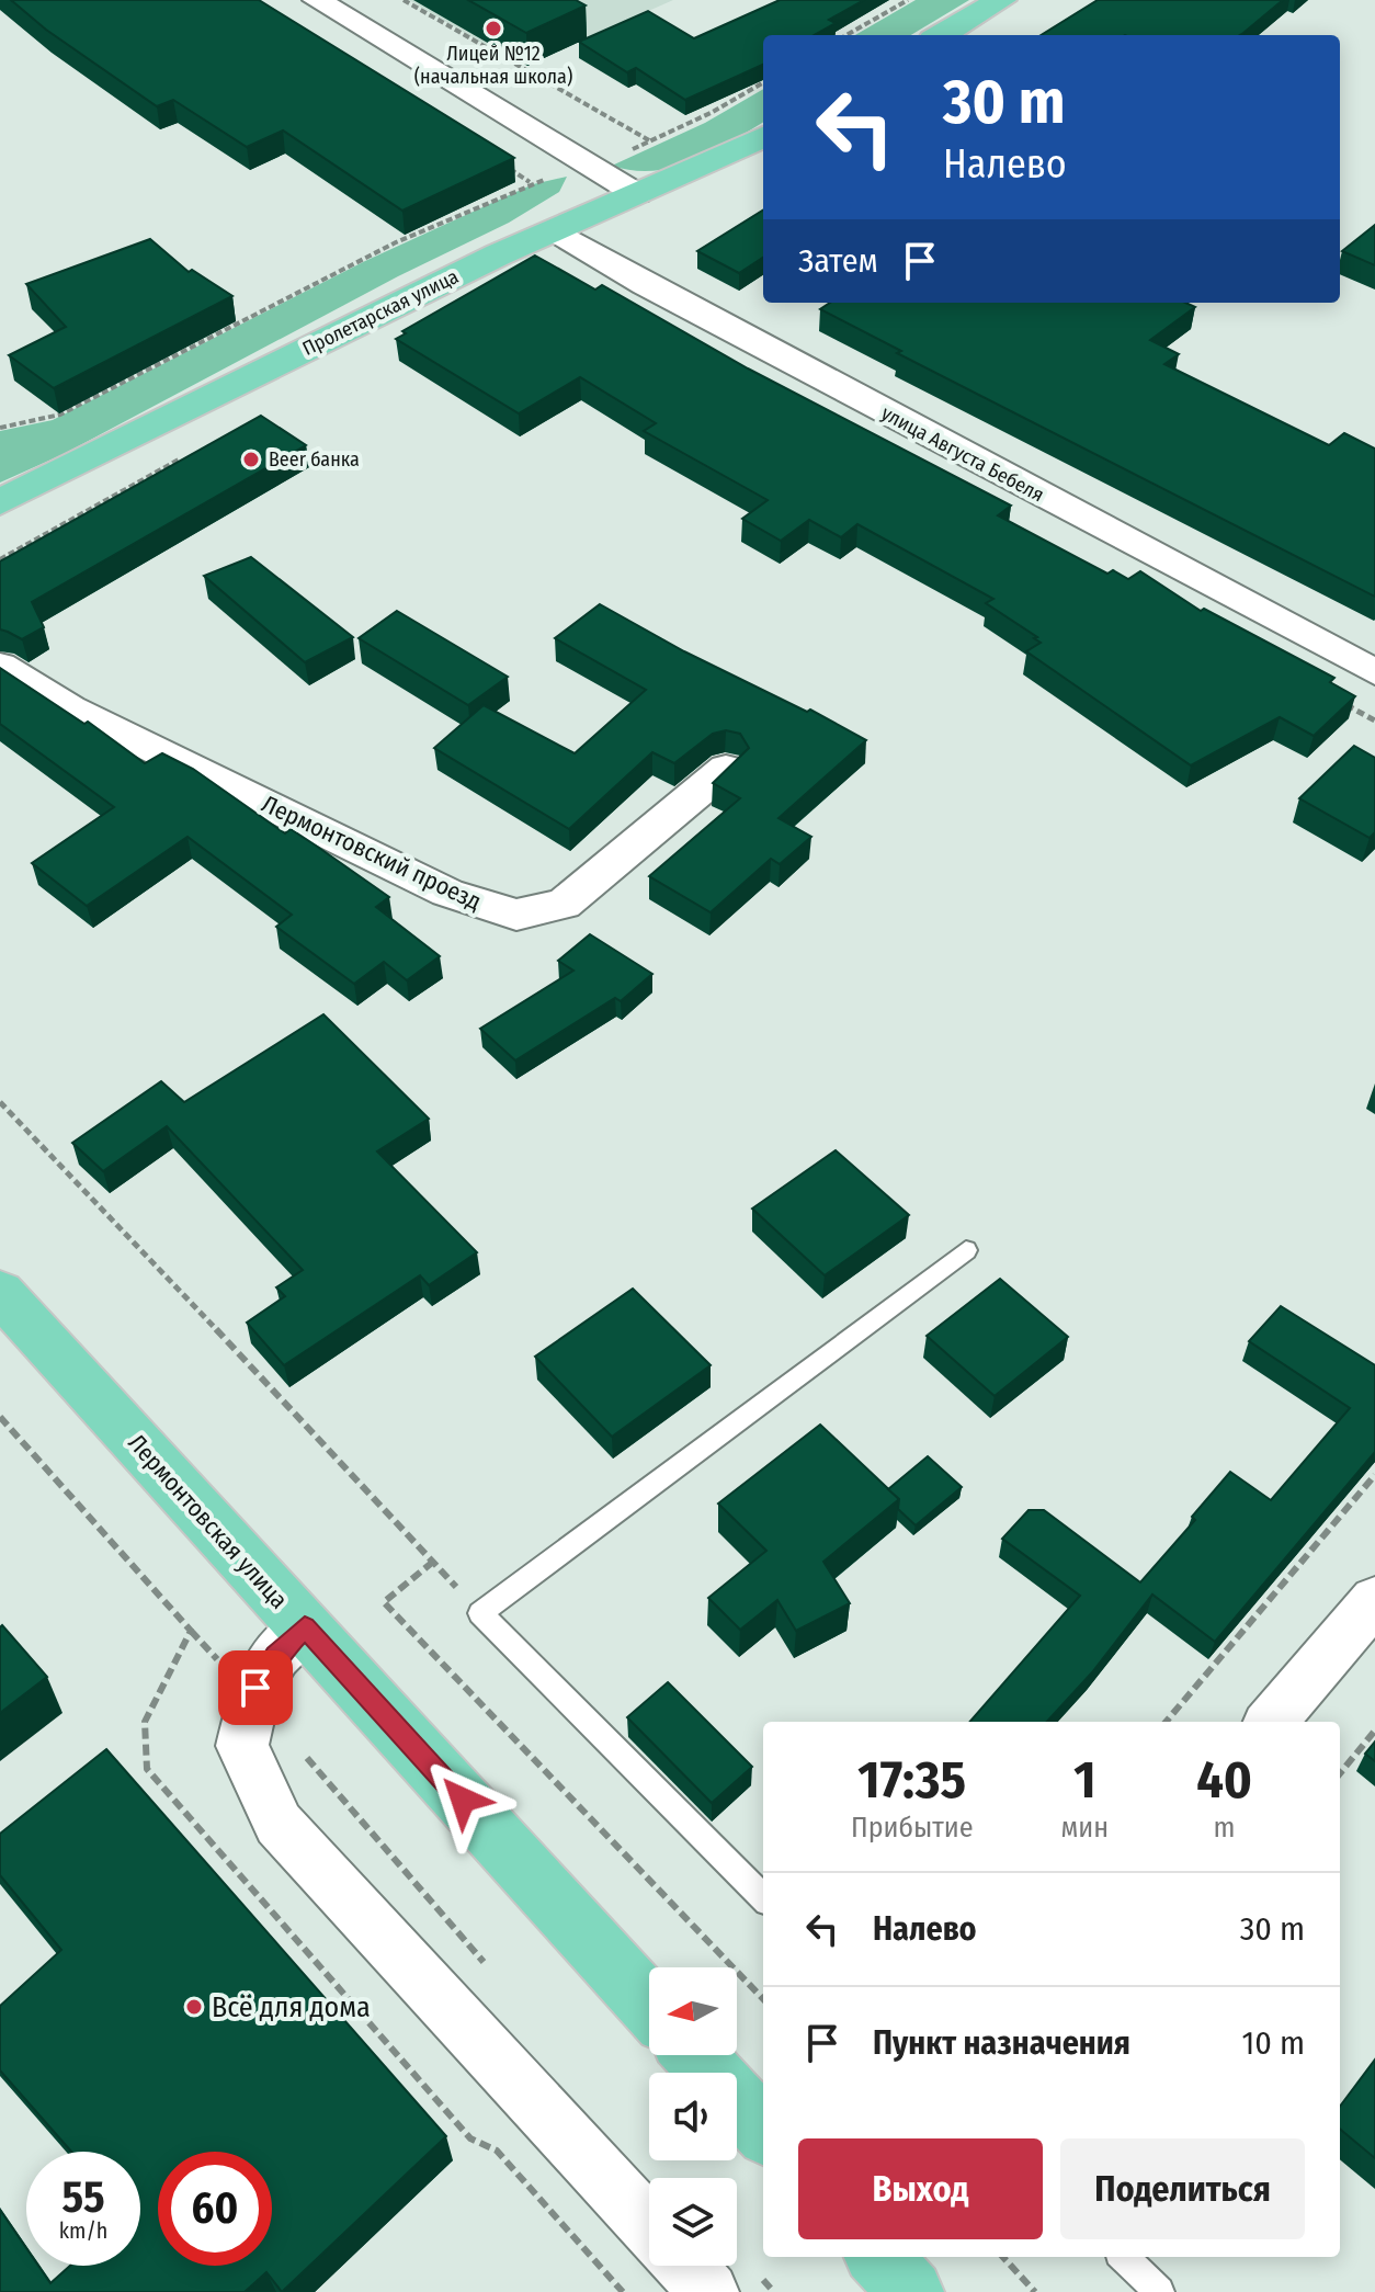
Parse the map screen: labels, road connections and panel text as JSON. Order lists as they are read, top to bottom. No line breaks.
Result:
{"streets":{"main road":["Пролетарская улица","Лермонтовская улица"],"street":["улица Августа Бебеля","Лермонтовский проезд"]},"crossings":[["Пролетарская улица","улица Августа Бебеля"]],"places":["Лицей №12 (начальная школа)","Beer банка","Всё для дома"],"north":"left","page":{"turn":["30 m","Налево"],"then":"Затем","eta":["17:35","Прибытие","1","мин","40","m"],"list":[{"name":"Налево","value":"30 m"},{"name":"Пункт назначения","value":"10 m"}],"buttons":["Выход","Поделиться"],"speed":"55 km/h","limit":"60"}}
